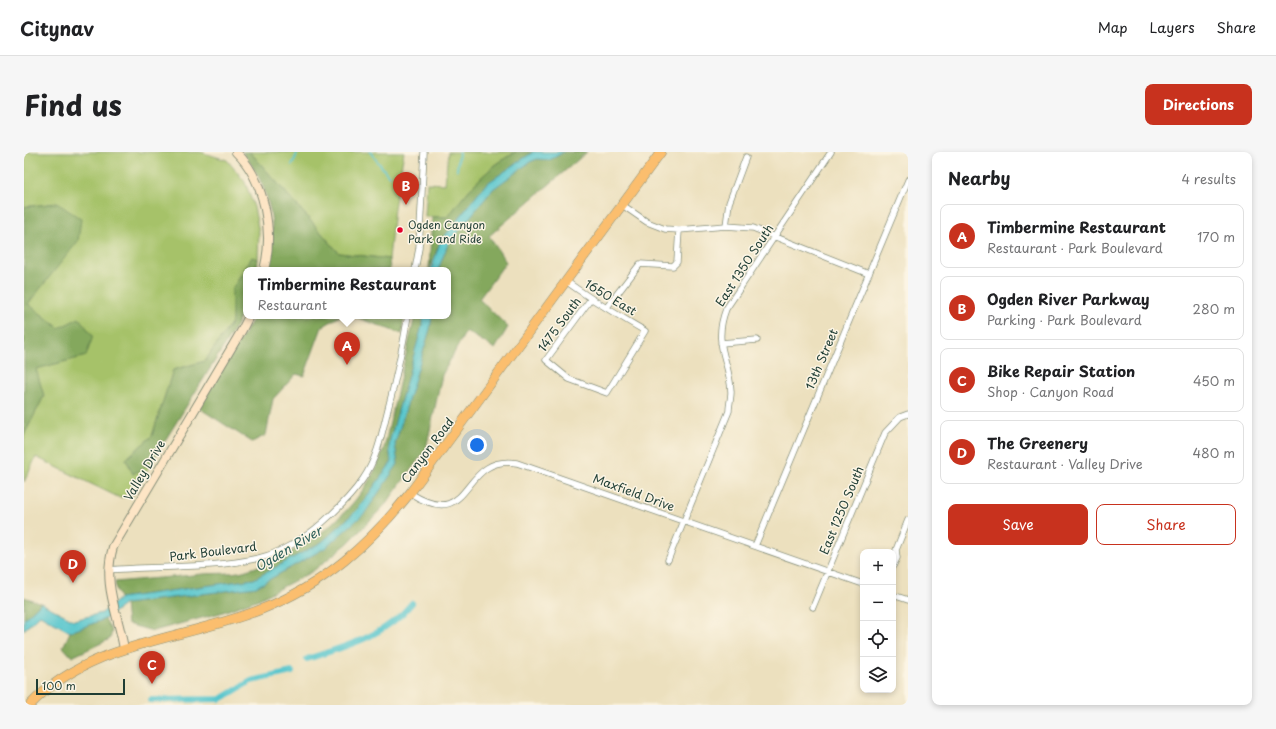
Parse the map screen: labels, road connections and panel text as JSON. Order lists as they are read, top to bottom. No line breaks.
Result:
{"streets":{"main road":["Canyon Road"],"street":["East 1350 South","1650 East","1475 South","13th Street","Valley Drive","Maxfield Drive","East 1250 South","Park Boulevard"]},"crossings":[["East 1350 South","Maxfield Drive"],["1650 East","1475 South"],["1650 East","Canyon Road"],["13th Street","Maxfield Drive"],["Canyon Road","Valley Drive"],["Canyon Road","Maxfield Drive"],["Valley Drive","Park Boulevard"],["Maxfield Drive","East 1250 South"]],"water":["Ogden River"],"places":["Ogden Canyon Park and Ride"],"scale_bar":"100 m","page":{"header":"Citynav","nav":["Map","Layers","Share"],"title":"Find us","buttons":["Directions",["Save","Share"]],"heading":["Nearby","4 results"],"pins":["B","A","D","C"],"list":[{"mark":"A","name":"Timbermine Restaurant","note":"Restaurant · Park Boulevard","value":"170 m"},{"mark":"B","name":"Ogden River Parkway","note":"Parking · Park Boulevard","value":"280 m"},{"mark":"C","name":"Bike Repair Station","note":"Shop · Canyon Road","value":"450 m"},{"mark":"D","name":"The Greenery","note":"Restaurant · Valley Drive","value":"480 m"}],"popup":["Timbermine Restaurant","Restaurant"],"map_buttons":["+","−"],"scale":"100 m"}}
